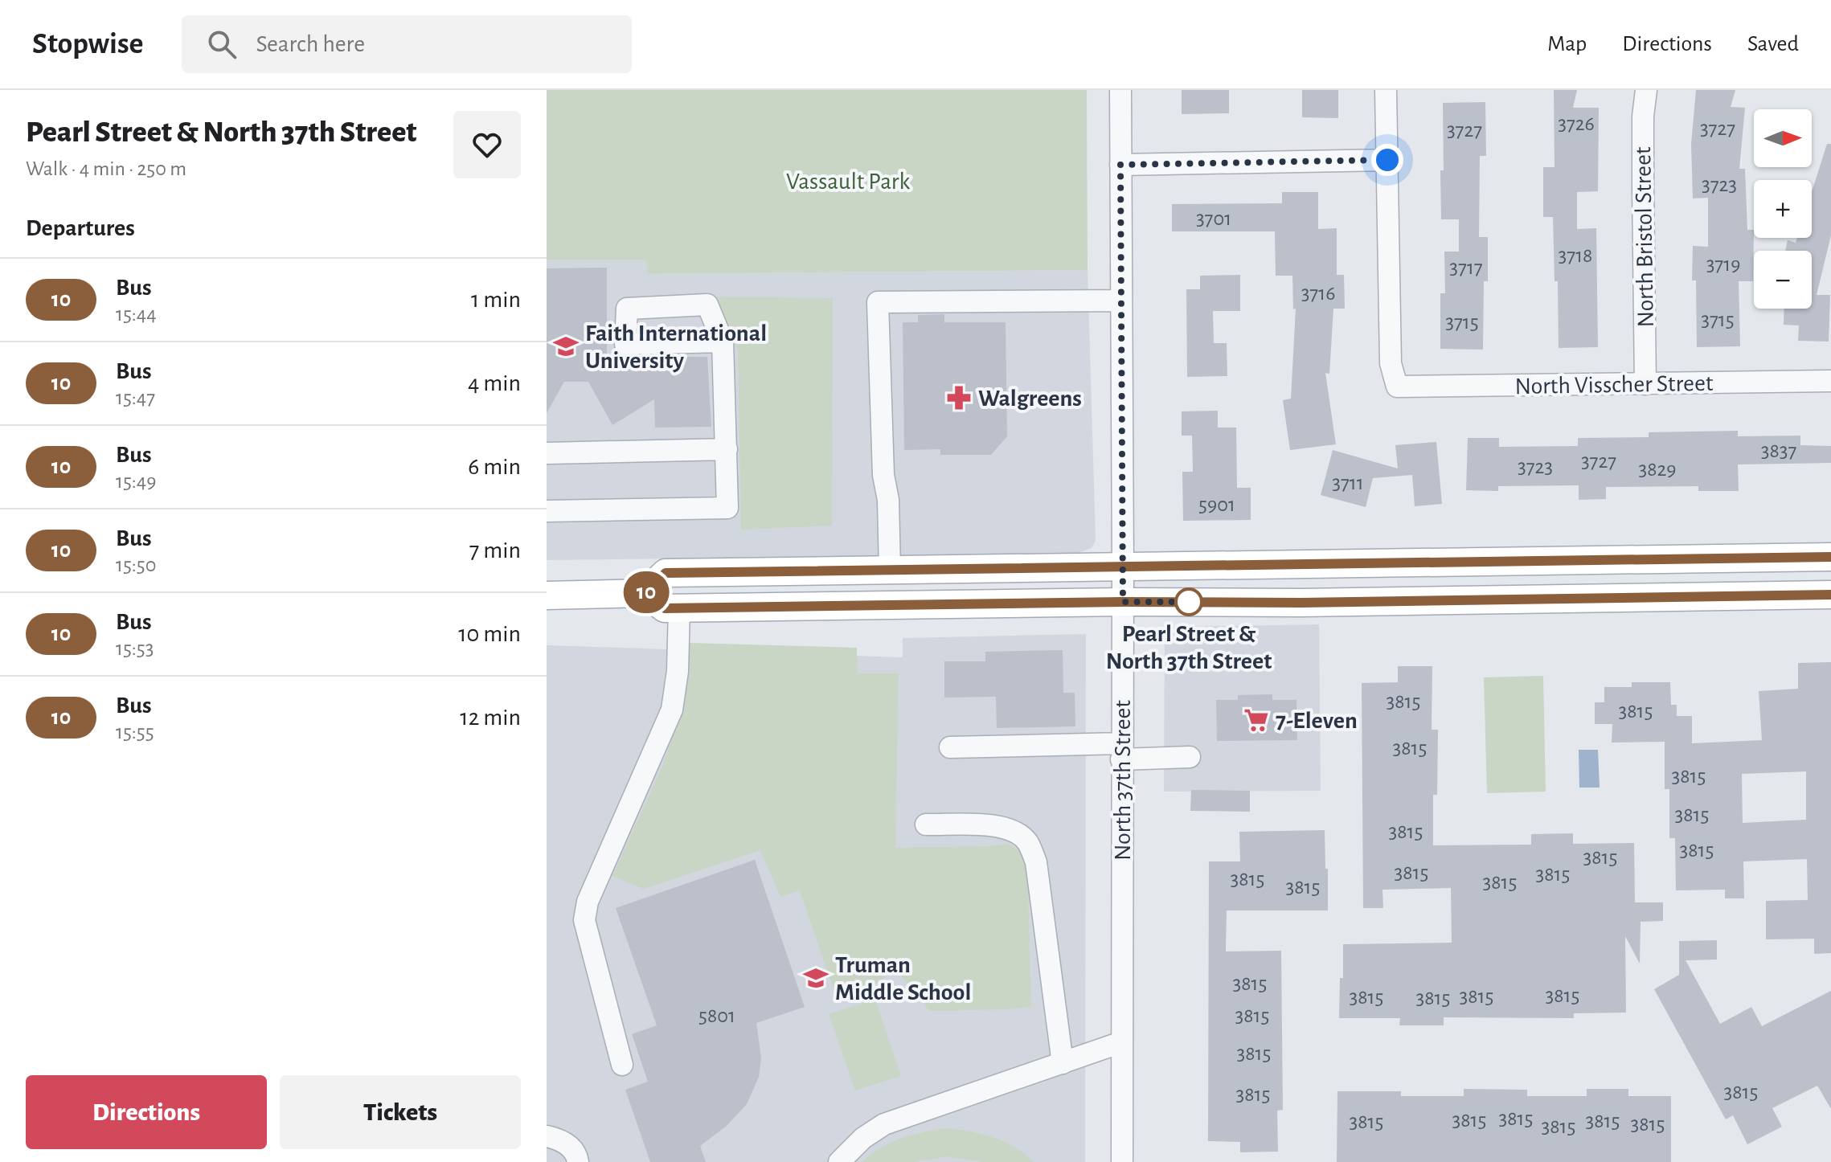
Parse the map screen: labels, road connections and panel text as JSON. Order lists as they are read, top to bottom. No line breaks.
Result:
{"streets":{"street":["North Bristol Street","North Visscher Street","North 37th Street"]},"crossings":[["North Bristol Street","North Visscher Street"]],"parks":["Vassault Park"],"places":{"school or university":["Faith International University","Truman Middle School"],"pharmacy":["Walgreens"],"other":["Pearl Street & North 37th Street"],"supermarket":["7-Eleven"]},"lines":["bus line 10"],"house_numbers":["3726","3727","3727","3723","3701","3718","3719","3717","3716","3715","3715","3837","3727","3723","3829","3711","5901","3815","3815","3815","3815","3815","3815","3815","3815","3815","3815","3815","3815","3815","3815","3815","3815","3815","3815","5801","3815","3815","3815","3815","3815","3815","3815","3815","3815","3815"],"north":"right","page":{"header":"Stopwise","search":"Search here","nav":["Map","Directions","Saved"],"heading":[["Pearl Street & North 37th Street","Walk · 4 min · 250 m"],"Departures"],"on_map":"10","map_buttons":["+","−"],"list":[{"mark":"10","name":"Bus","note":"15:44","value":"1 min"},{"mark":"10","name":"Bus","note":"15:47","value":"4 min"},{"mark":"10","name":"Bus","note":"15:49","value":"6 min"},{"mark":"10","name":"Bus","note":"15:50","value":"7 min"},{"mark":"10","name":"Bus","note":"15:53","value":"10 min"},{"mark":"10","name":"Bus","note":"15:55","value":"12 min"}],"buttons":["Directions","Tickets"]}}
